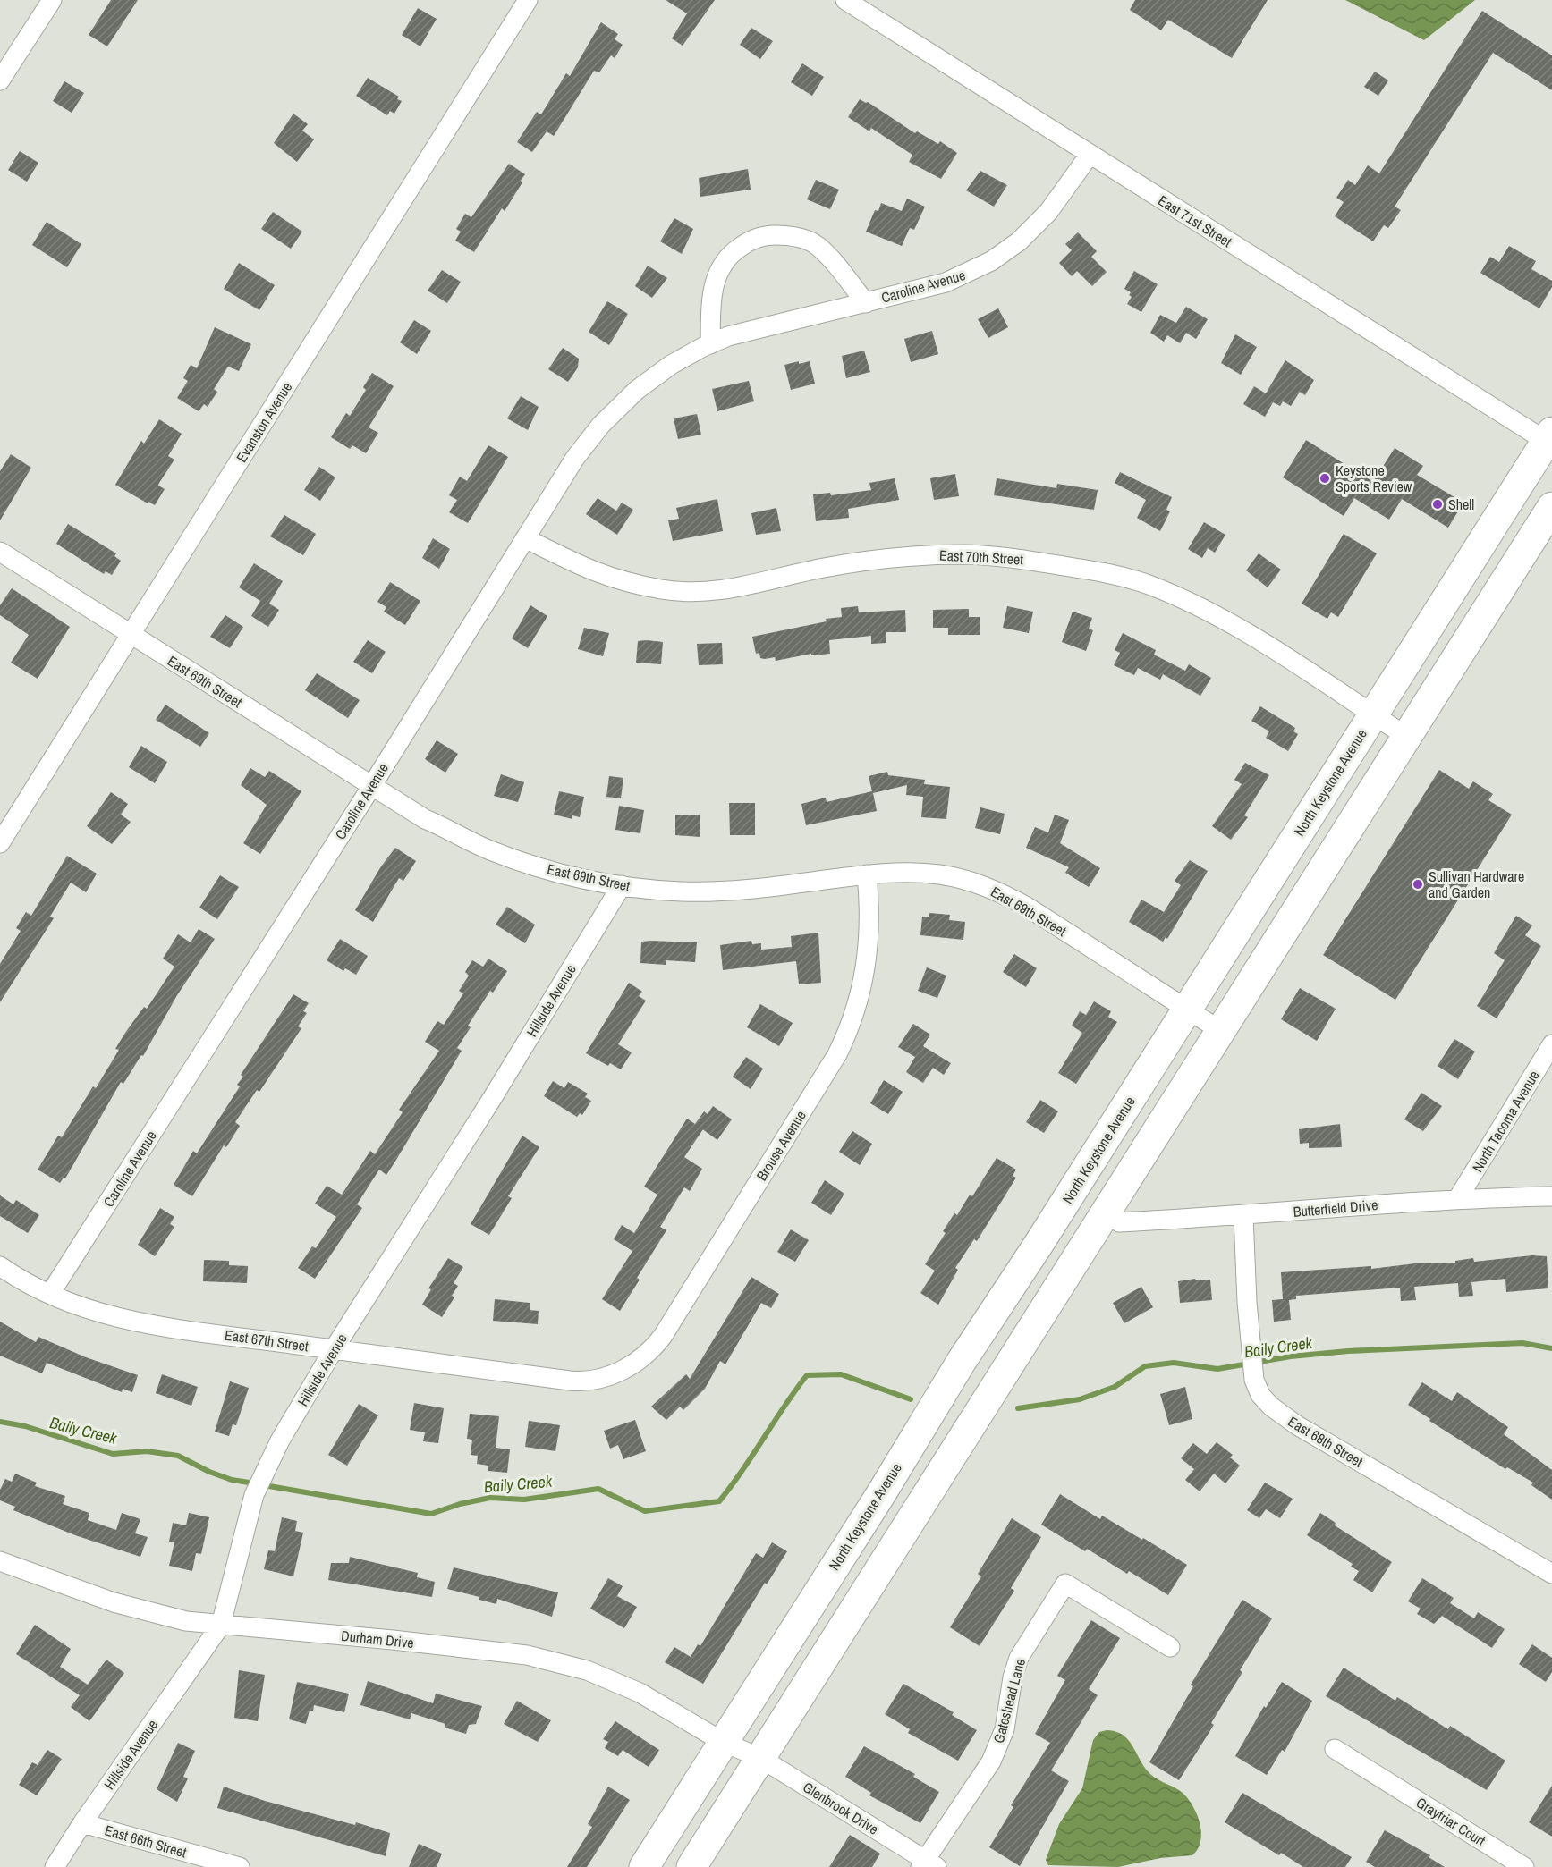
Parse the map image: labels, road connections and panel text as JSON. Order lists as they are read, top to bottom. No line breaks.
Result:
{"streets":{"main road":["North Keystone Avenue"],"street":["East 71st Street","Caroline Avenue","Evanston Avenue","East 70th Street","East 69th Street","Hillside Avenue","North Tacoma Avenue","Brouse Avenue","Butterfield Drive","East 67th Street","East 68th Street","Durham Drive","Gateshead Lane","Glenbrook Drive","Grayfriar Court","East 66th Street"]},"crossings":[["East 71st Street","Caroline Avenue"],["East 71st Street","North Keystone Avenue"],["Caroline Avenue","East 70th Street"],["Caroline Avenue","East 69th Street"],["Caroline Avenue","East 67th Street"],["Evanston Avenue","East 69th Street"],["East 70th Street","North Keystone Avenue"],["East 69th Street","North Keystone Avenue"],["East 69th Street","Hillside Avenue"],["East 69th Street","Brouse Avenue"],["North Keystone Avenue","Durham Drive"],["North Keystone Avenue","Glenbrook Drive"],["Hillside Avenue","East 67th Street"],["Hillside Avenue","Durham Drive"],["Hillside Avenue","East 66th Street"],["North Tacoma Avenue","Butterfield Drive"],["Brouse Avenue","East 67th Street"],["Butterfield Drive","East 68th Street"],["Durham Drive","Glenbrook Drive"],["Gateshead Lane","Glenbrook Drive"]],"water":["Baily Creek"],"places":["Keystone Sports Review","Shell","Sullivan Hardware and Garden"]}
